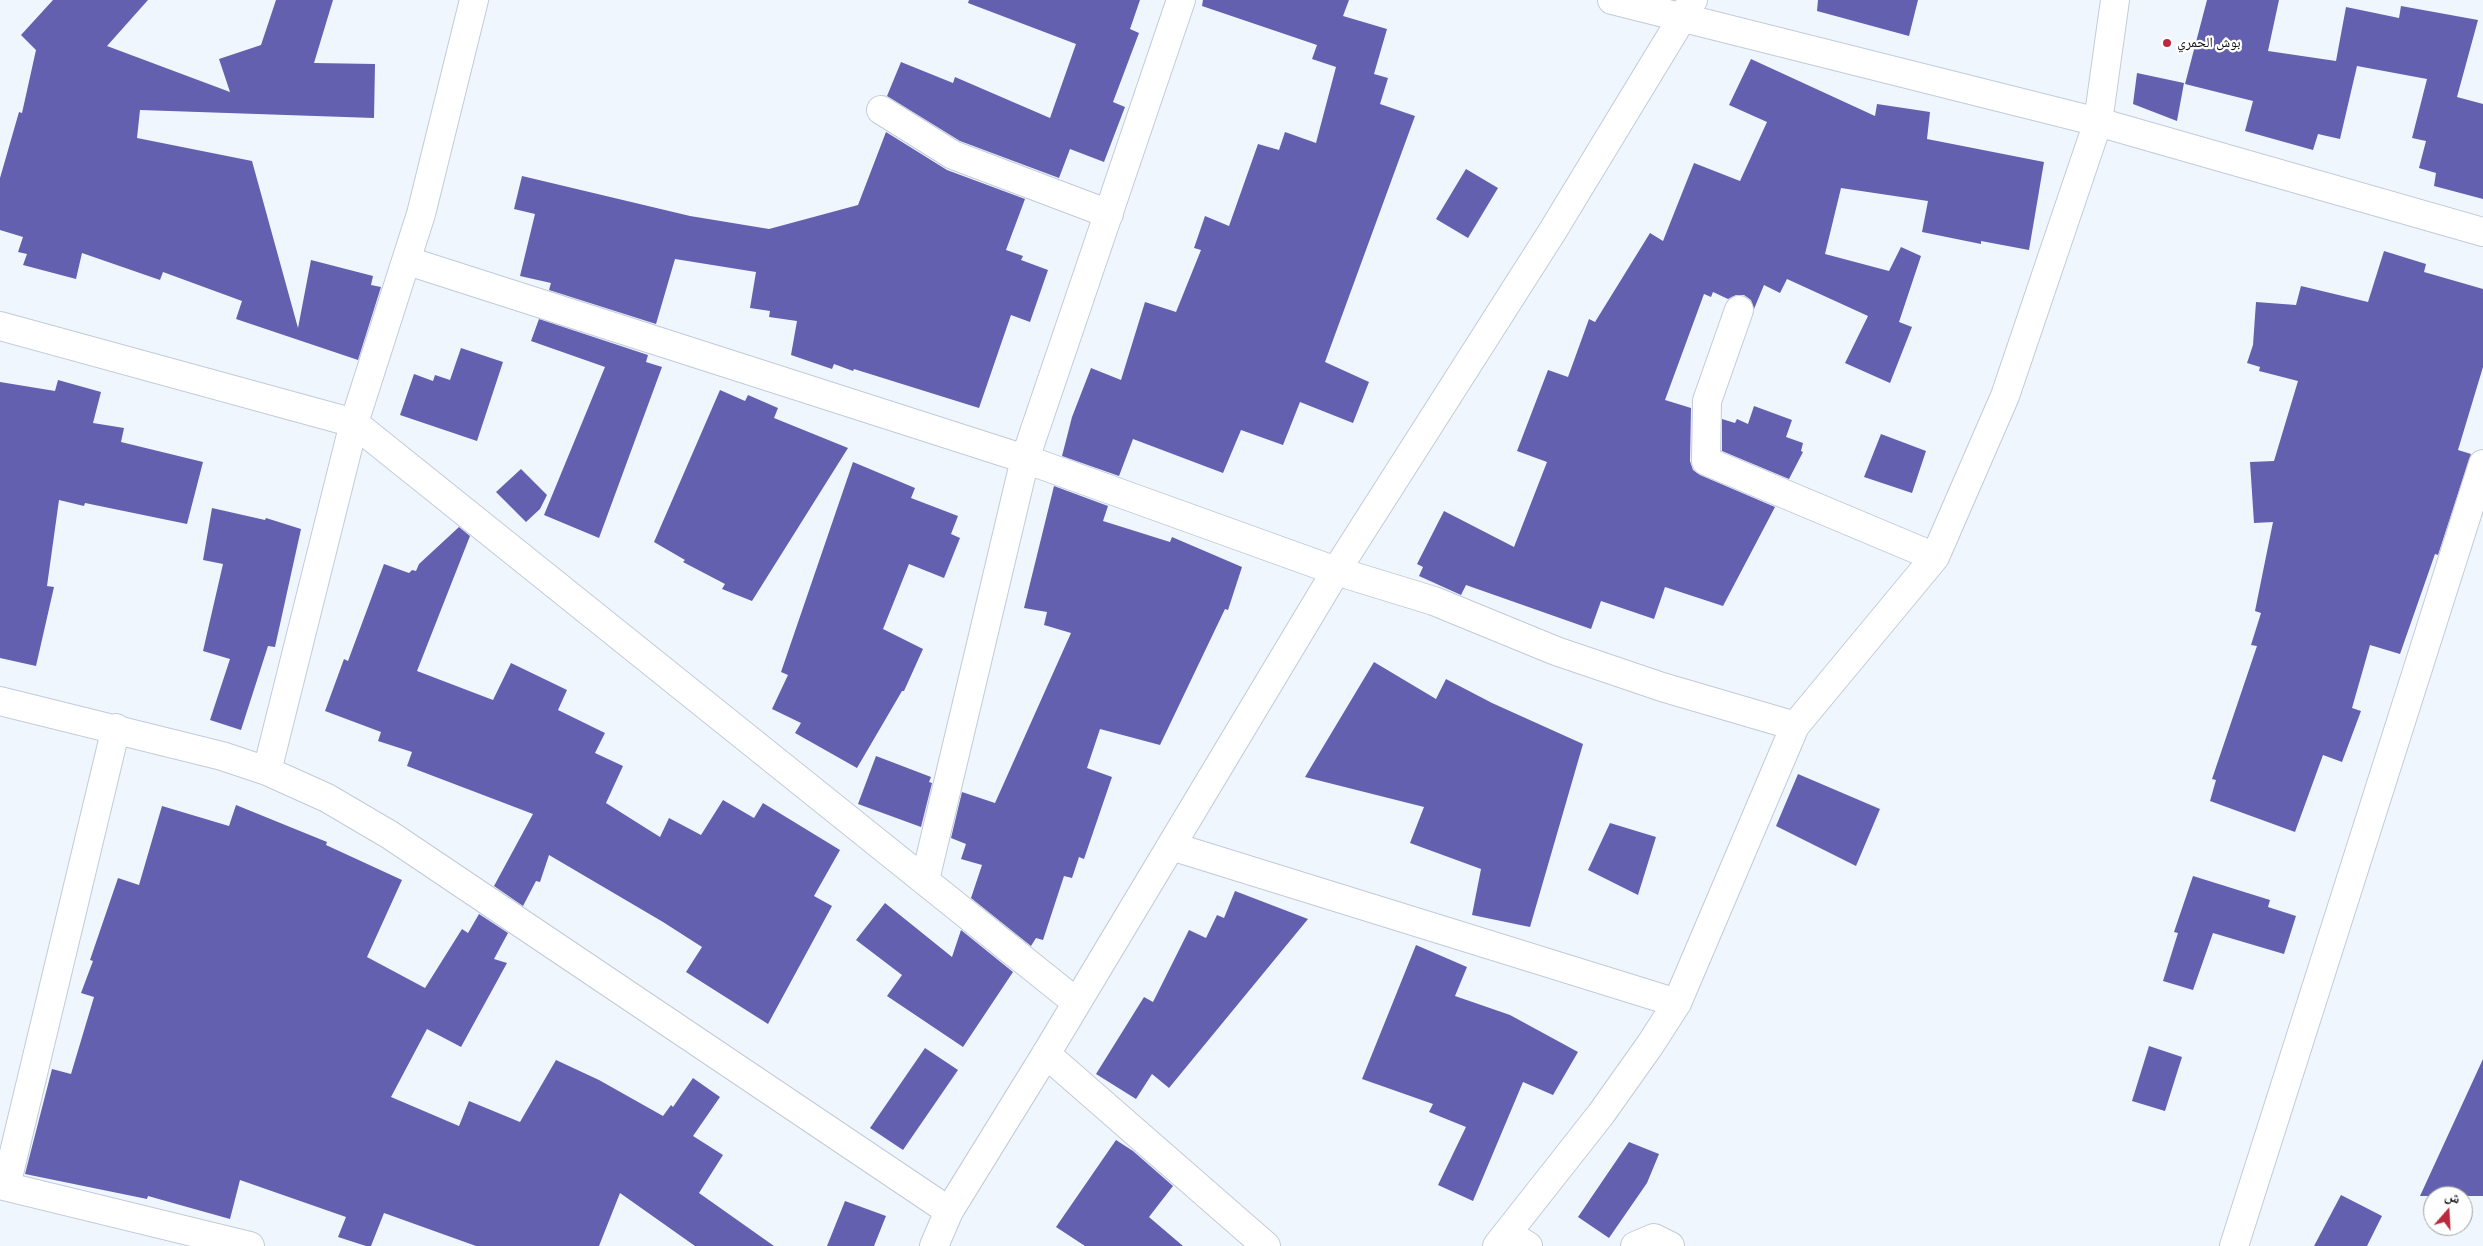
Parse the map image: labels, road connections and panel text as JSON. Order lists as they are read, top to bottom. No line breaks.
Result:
{"places":["بوش الحمري"],"north":"top"}
